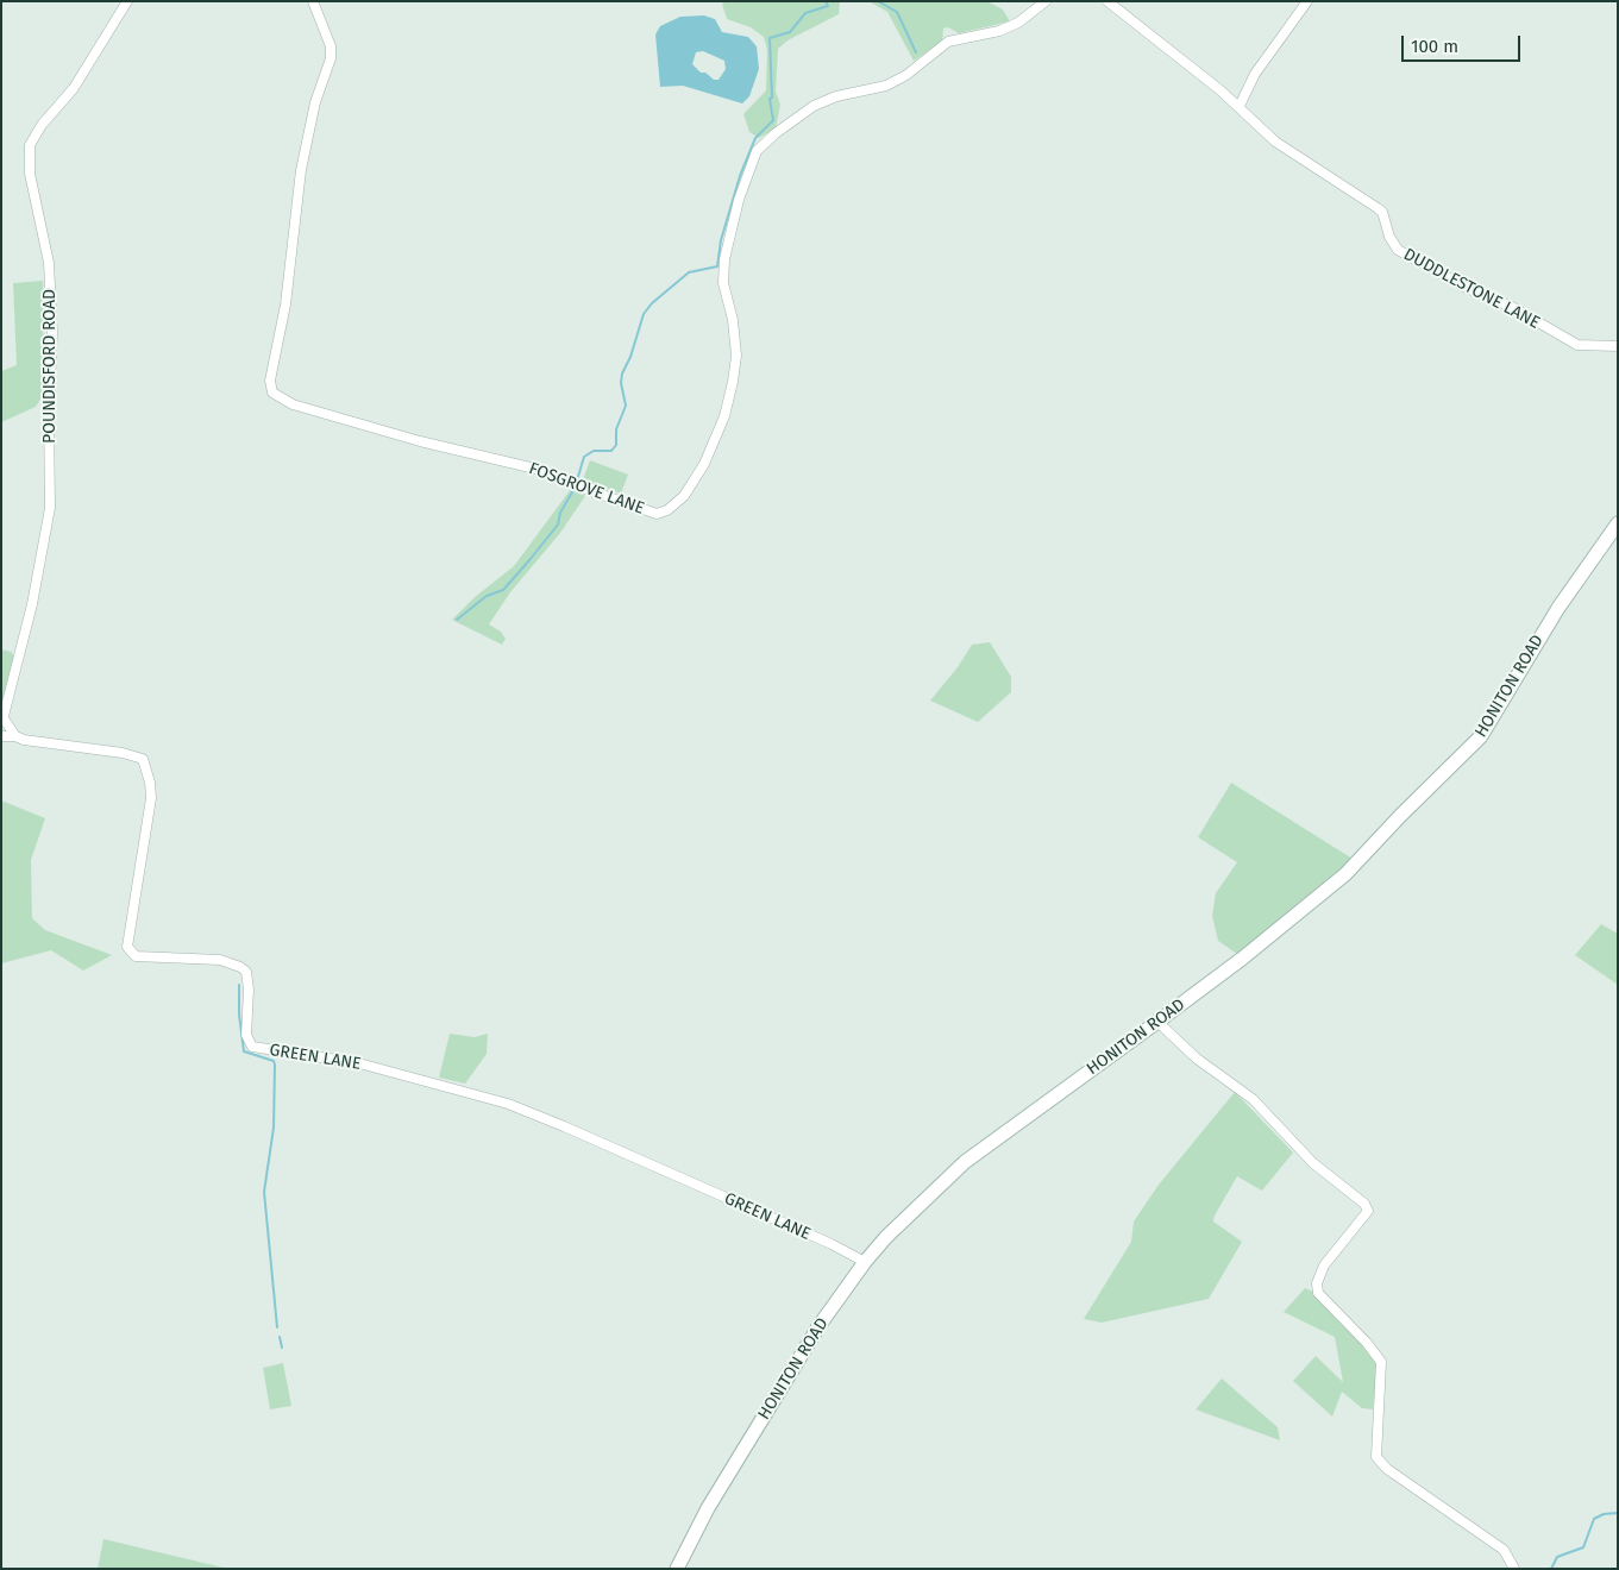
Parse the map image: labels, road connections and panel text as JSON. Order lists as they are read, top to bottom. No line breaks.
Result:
{"streets":{"main road":["HONITON ROAD"],"street":["DUDDLESTONE LANE","POUNDISFORD ROAD","FOSGROVE LANE","GREEN LANE"]},"crossings":[["HONITON ROAD","GREEN LANE"]],"scale_bar":"100 m"}
